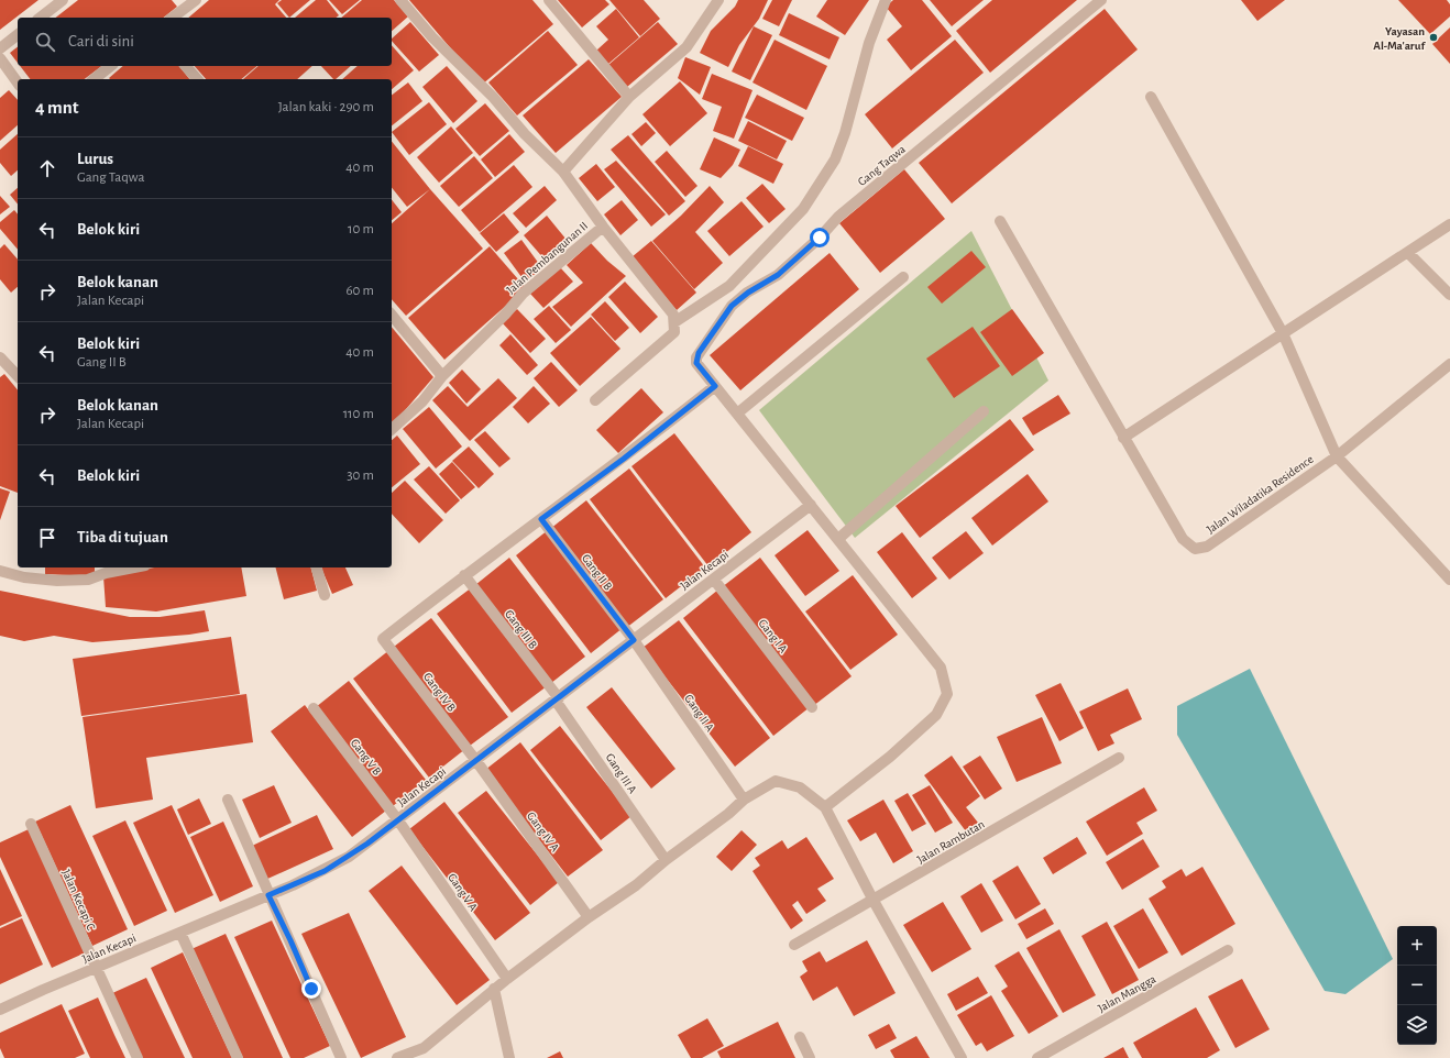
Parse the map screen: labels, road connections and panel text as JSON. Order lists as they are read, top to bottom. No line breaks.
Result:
{"streets":{"street":["Gang Taqwa","Jalan Pembangunan II","Jalan Wiladatika Residence","Jalan Kecapi","Gang II B","Gang III B","Gang I A","Gang IV B","Gang II A","Gang V B","Gang III A","Gang IV A","Jalan Rambutan","Gang V A","Jalan Kecapi C","Jalan Mangga"]},"crossings":[["Jalan Kecapi","Gang II B"],["Jalan Kecapi","Gang III B"],["Jalan Kecapi","Gang I A"],["Jalan Kecapi","Gang IV B"],["Jalan Kecapi","Gang II A"],["Jalan Kecapi","Gang V B"],["Jalan Kecapi","Gang III A"],["Jalan Kecapi","Gang IV A"],["Jalan Kecapi","Gang V A"],["Jalan Kecapi","Jalan Kecapi C"],["Gang II B","Gang II A"],["Gang III B","Gang IV B"],["Gang III B","Gang III A"],["Gang IV B","Gang IV A"],["Gang V B","Gang V A"]],"places":["Yayasan Al-Ma'aruf"],"page":{"search":"Cari di sini","heading":["4 mnt","Jalan kaki · 290 m"],"list":[["Lurus","Gang Taqwa","40 m"],["Belok kiri","10 m"],["Belok kanan","Jalan Kecapi","60 m"],["Belok kiri","Gang II B","40 m"],["Belok kanan","Jalan Kecapi","110 m"],["Belok kiri","30 m"],"Tiba di tujuan"],"map_buttons":["+","−"]}}
